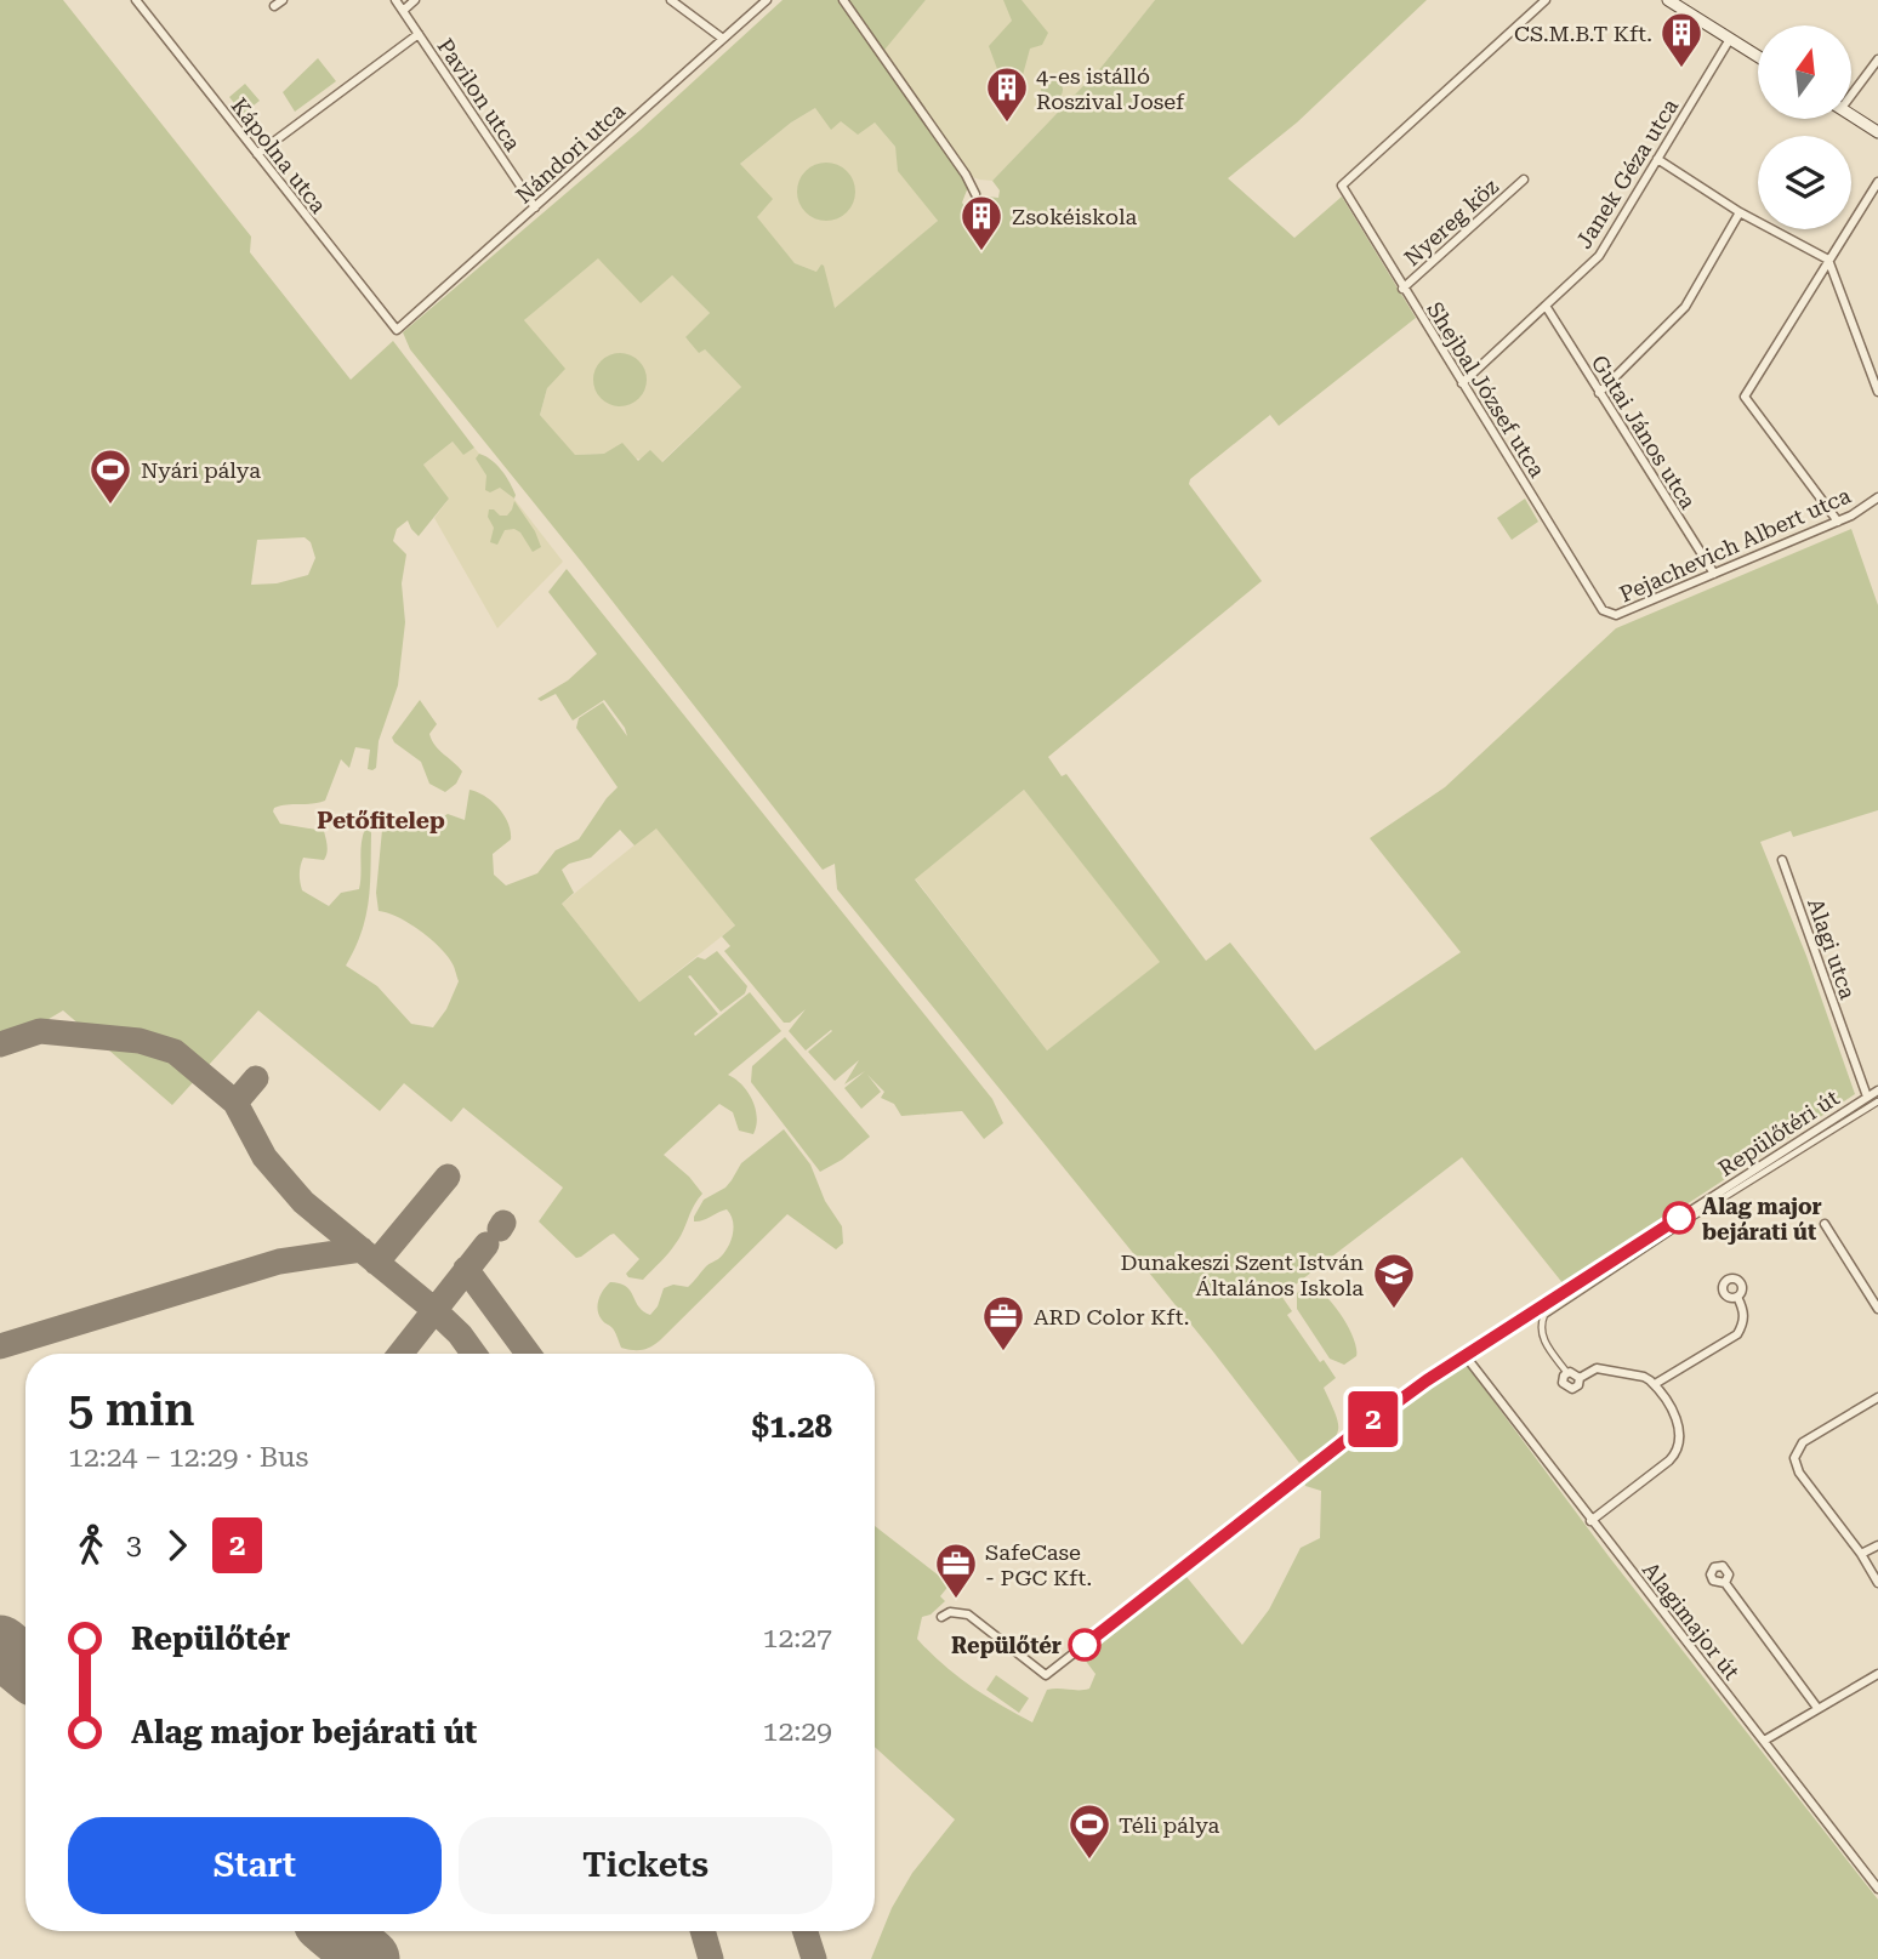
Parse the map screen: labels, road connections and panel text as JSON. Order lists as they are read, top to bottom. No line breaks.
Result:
{"streets":{"street":["Pavilon utca","Nándori utca","Kápolna utca","Janek Géza utca","Nyereg köz","Shejbal József utca","Gutai János utca","Pejachevich Albert utca","Alagi utca","Repülőtéri út","Alagimajor út"]},"crossings":[["Pavilon utca","Nándori utca"],["Nándori utca","Kápolna utca"],["Janek Géza utca","Shejbal József utca"],["Janek Géza utca","Gutai János utca"],["Nyereg köz","Shejbal József utca"],["Shejbal József utca","Pejachevich Albert utca"],["Gutai János utca","Pejachevich Albert utca"],["Alagi utca","Repülőtéri út"]],"districts":["Petőfitelep"],"places":{"building":["CS.M.B.T Kft.","4-es istálló Roszival Josef","Zsokéiskola"],"sports":["Nyári pálya","Téli pálya"],"other":["Alag major bejárati út","Repülőtér"],"school or university":["Dunakeszi Szent István Általános Iskola"],"office":["ARD Color Kft.","SafeCase - PGC Kft."]},"lines":["bus line 2"],"north":"top","page":{"on_map":"2","heading":["5 min","12:24 – 12:29 · Bus","$1.28"],"legs":["3","2"],"list":[{"name":"Repülőtér","value":"12:27"},{"name":"Alag major bejárati út","value":"12:29"}],"buttons":["Start","Tickets"]}}
